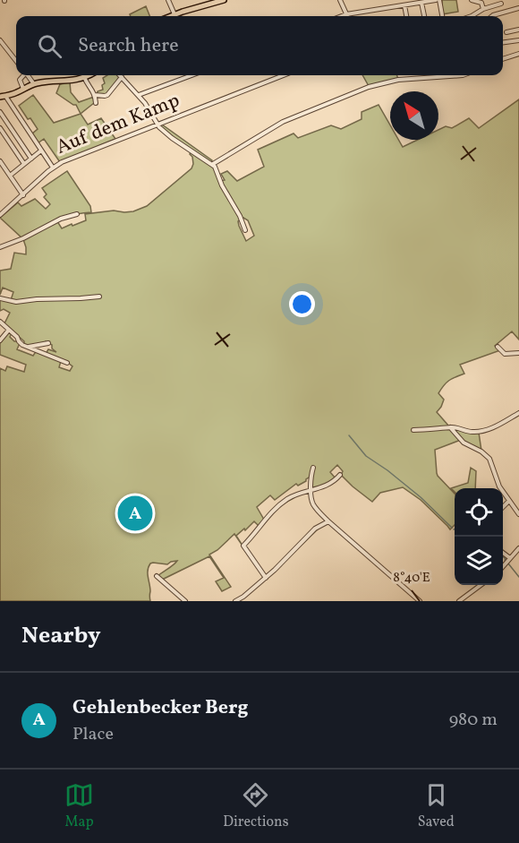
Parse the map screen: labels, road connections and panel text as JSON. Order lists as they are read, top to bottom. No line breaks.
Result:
{"streets":{"street":["Auf dem Kamp"]},"north":"top left","page":{"search":"Search here","pins":"A","heading":"Nearby","list":[{"mark":"A","name":"Gehlenbecker Berg","note":"Place","value":"980 m"}],"nav":["Map","Directions","Saved"]},"coordinates":["8°40'E"]}
